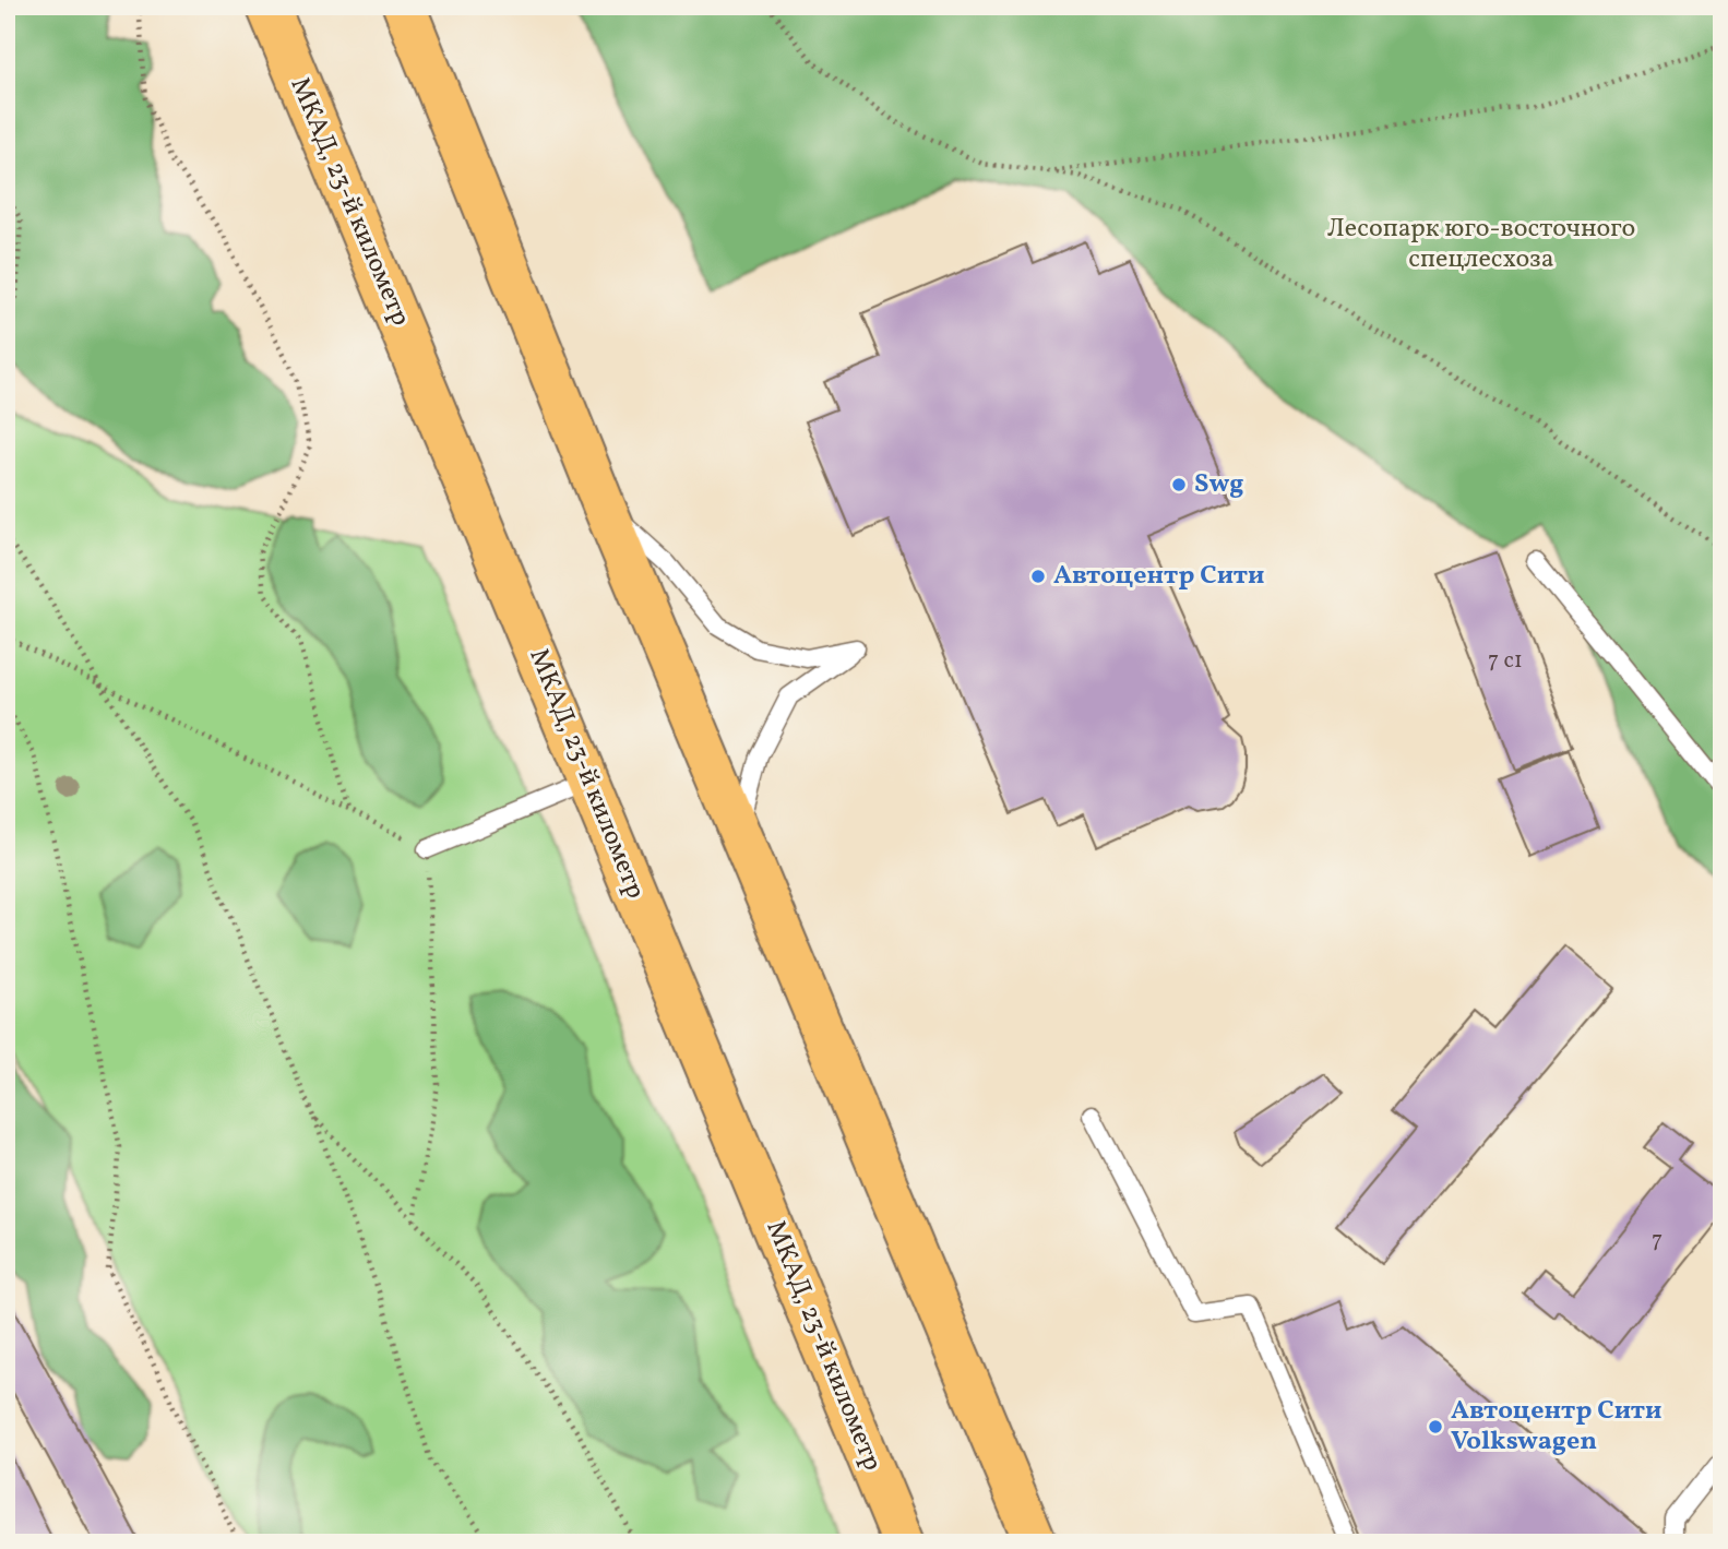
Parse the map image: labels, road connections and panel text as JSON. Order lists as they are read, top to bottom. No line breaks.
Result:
{"streets":{"highway":["МКАД, 23-й километр"]},"parks":["Лесопарк юго-восточного спецлесхоза"],"places":["Swg","Автоцентр Сити","Автоцентр Сити Volkswagen"],"house_numbers":["7 с1","7"]}
